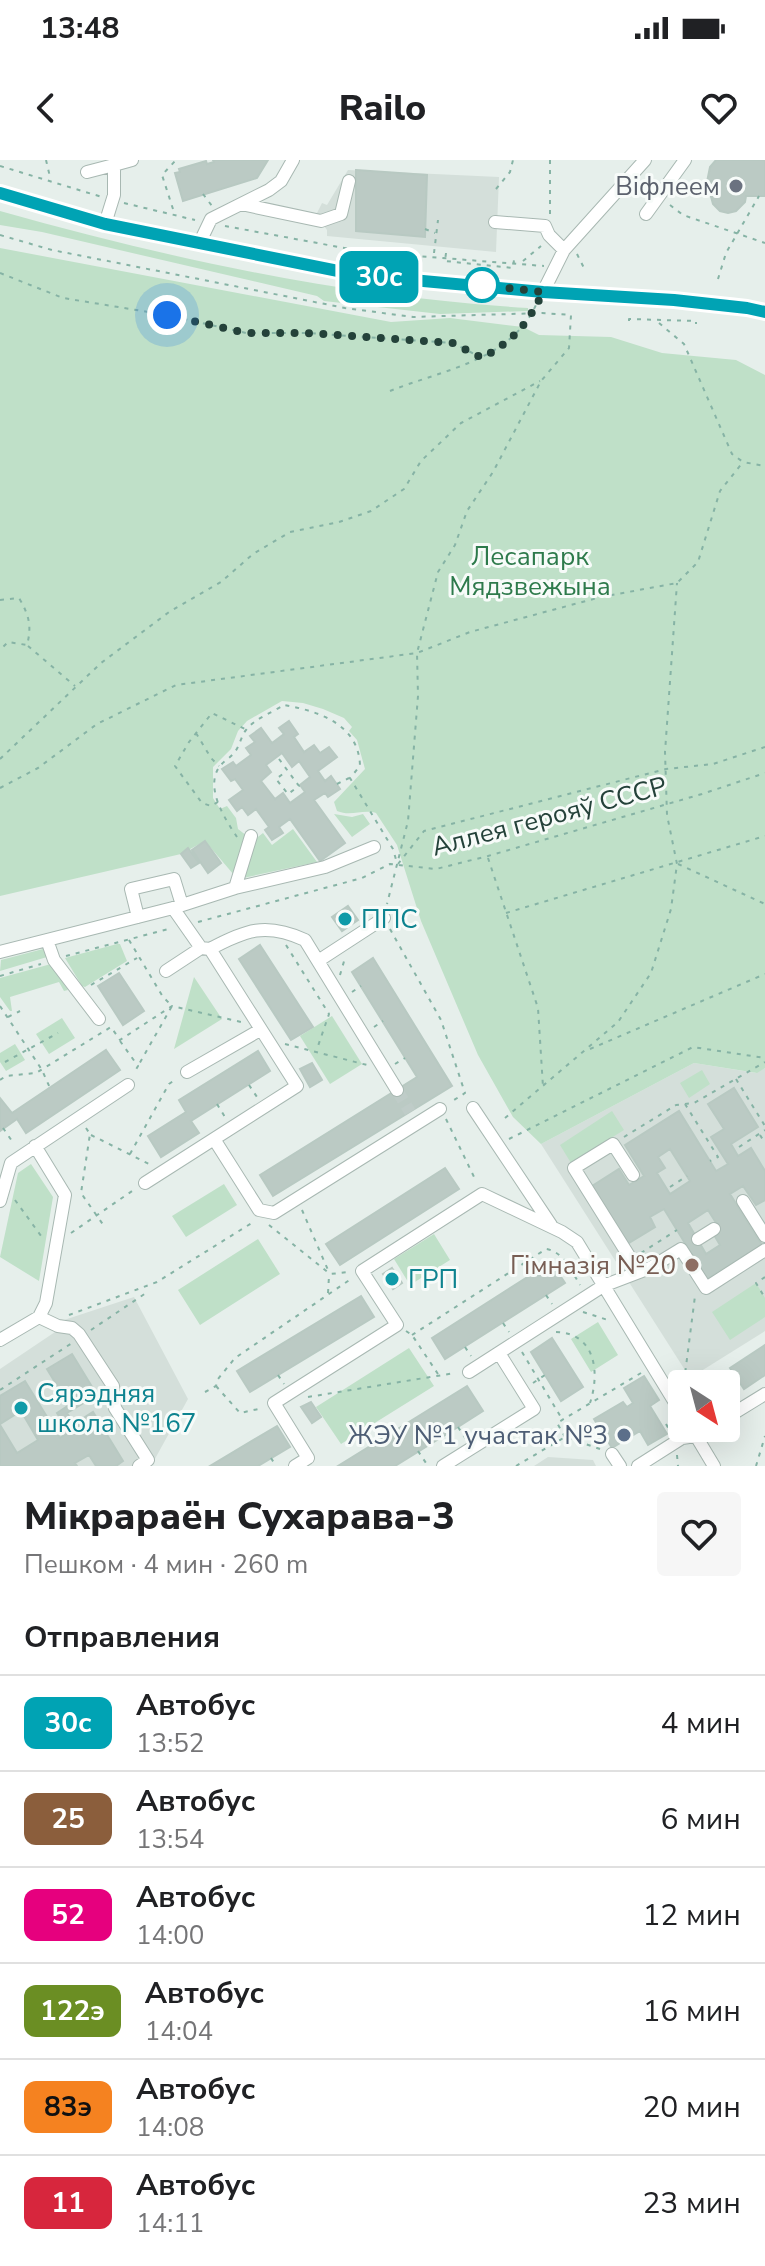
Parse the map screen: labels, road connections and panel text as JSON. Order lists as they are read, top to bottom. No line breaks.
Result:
{"streets":{"path":["Аллея герояў СССР"]},"parks":["Лесапарк Мядзвежына"],"places":["Віфлеем","ППС","Гімназія №20","ГРП","Сярэдняя школа №167","ЖЭУ №1 участак №3"],"lines":["bus line 30с"],"north":"bottom right","page":{"status":"13:48","header":"Railo","on_map":"30с","heading":[["Мікрараён Сухарава-3","Пешком · 4 мин · 260 m"],"Отправления"],"list":[{"mark":"30с","name":"Автобус","note":"13:52","value":"4 мин"},{"mark":"25","name":"Автобус","note":"13:54","value":"6 мин"},{"mark":"52","name":"Автобус","note":"14:00","value":"12 мин"},{"mark":"122э","name":"Автобус","note":"14:04","value":"16 мин"},{"mark":"83э","name":"Автобус","note":"14:08","value":"20 мин"},{"mark":"11","name":"Автобус","note":"14:11","value":"23 мин"}]}}
